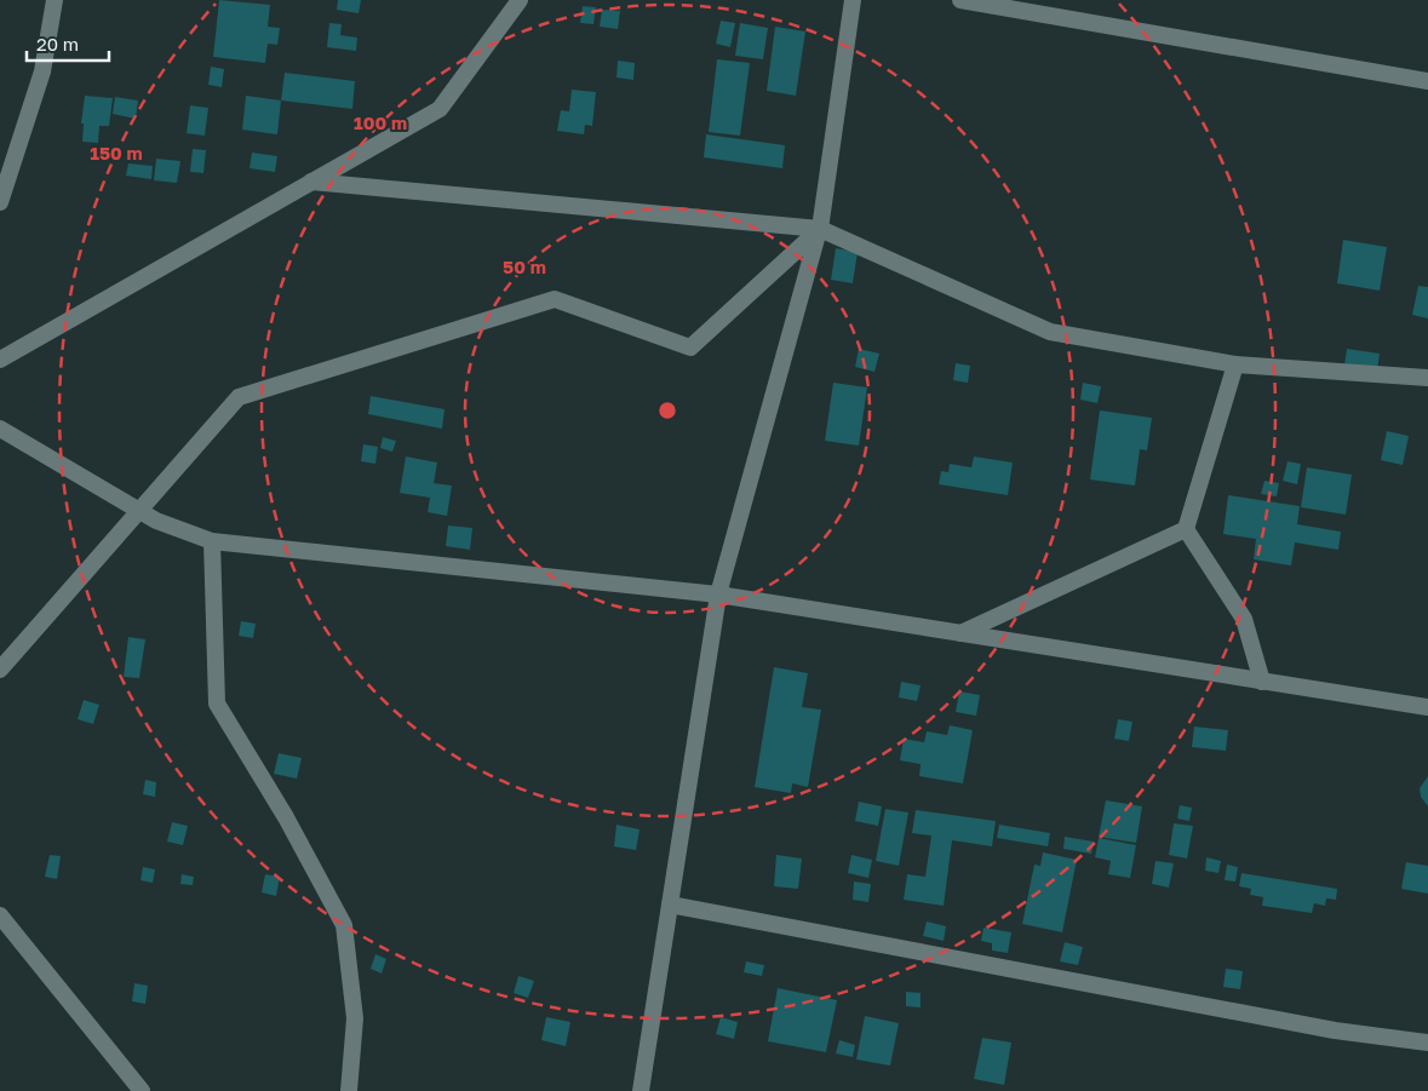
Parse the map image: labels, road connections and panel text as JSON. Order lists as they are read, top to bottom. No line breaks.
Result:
{"scale_bar":"20 m","rings":["100 m","150 m","50 m"]}
